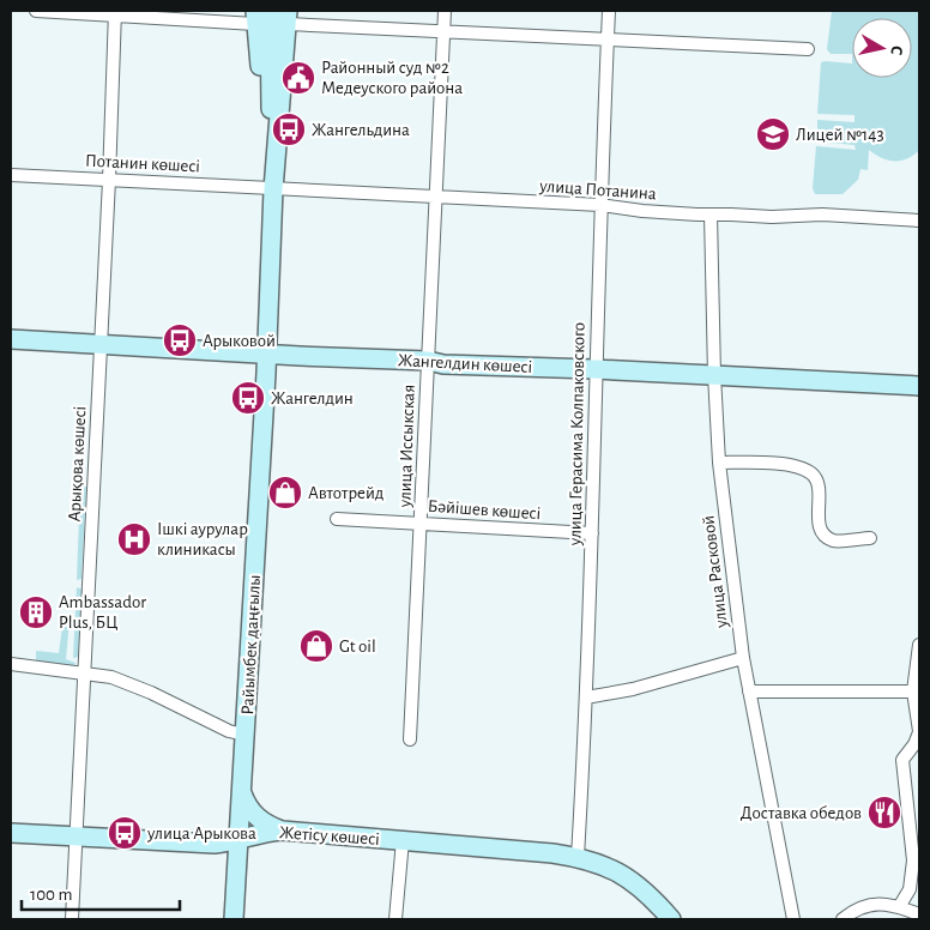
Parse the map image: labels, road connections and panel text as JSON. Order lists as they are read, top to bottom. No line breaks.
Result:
{"streets":{"main road":["Жангелдин көшесі","Райымбек даңғылы","Жетісу көшесі"],"street":["Потанин көшесі","улица Потанина","улица Герасима Колпаковского","улица Иссыкская","Арықова көшесі","Бәйішев көшесі","улица Расковой"]},"crossings":[["Потанин көшесі","улица Потанина"],["Потанин көшесі","Арықова көшесі"],["Потанин көшесі","Райымбек даңғылы"],["улица Потанина","улица Герасима Колпаковского"],["улица Потанина","улица Иссыкская"],["улица Потанина","улица Расковой"],["улица Потанина","Райымбек даңғылы"],["Жангелдин көшесі","улица Герасима Колпаковского"],["Жангелдин көшесі","улица Иссыкская"],["Жангелдин көшесі","Арықова көшесі"],["Жангелдин көшесі","улица Расковой"],["Жангелдин көшесі","Райымбек даңғылы"],["улица Герасима Колпаковского","Бәйішев көшесі"],["улица Герасима Колпаковского","Жетісу көшесі"],["улица Иссыкская","Бәйішев көшесі"],["Арықова көшесі","Жетісу көшесі"],["Райымбек даңғылы","Жетісу көшесі"]],"places":{"public building":["Районный суд №2 Медеуского района"],"bus stop":["Жангельдина","Арыковой","Жангелдин","улица Арыкова"],"school or university":["Лицей №143"],"shop":["Автотрейд","Gt oil"],"hospital":["Ішкі аурулар клиникасы"],"building":["Ambassador Plus, БЦ"],"restaurant":["Доставка обедов"]},"scale_bar":"100 m","north":"right"}
